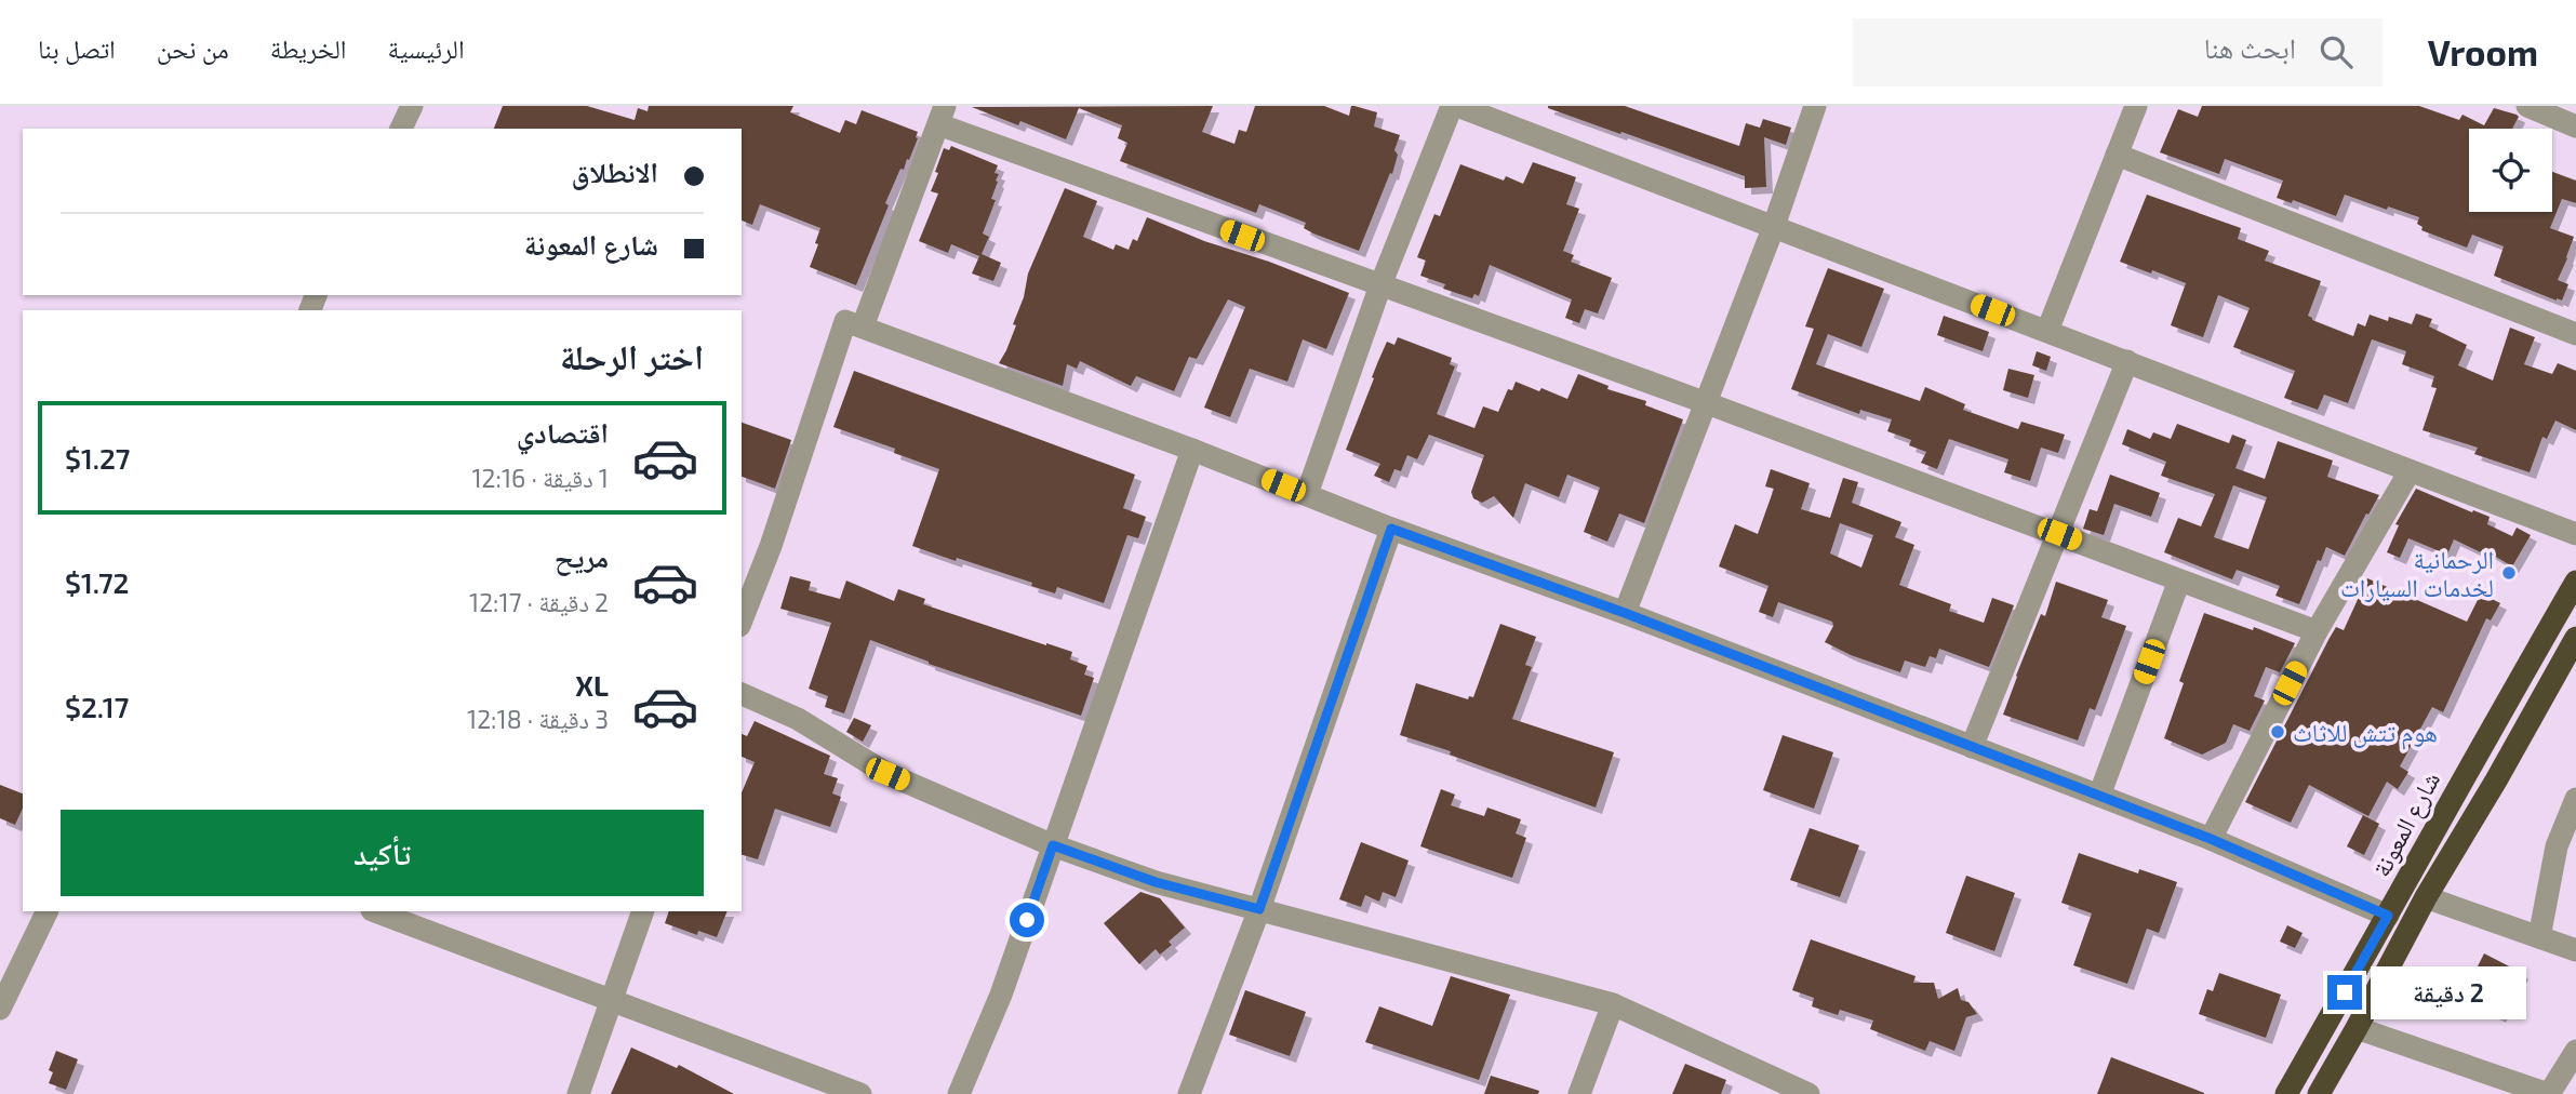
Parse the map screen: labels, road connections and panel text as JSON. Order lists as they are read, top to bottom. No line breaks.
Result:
{"streets":{"highway":["شارع المعونة"]},"places":["الرحمانية لخدمات السيارات","هوم تتش للاثاث"],"page":{"header":"Vroom","search":"ابحث هنا","nav":["الرئيسية","الخريطة","من نحن","اتصل بنا"],"banner":["الانطلاق","شارع المعونة"],"heading":"اختر الرحلة","list":[{"name":"اقتصادي","note":"1 دقيقة · 12:16","value":"$1.27"},{"name":"مريح","note":"2 دقيقة · 12:17","value":"$1.72"},{"name":"XL","note":"3 دقيقة · 12:18","value":"$2.17"}],"buttons":"تأكيد","bubble":"2 دقيقة"}}
